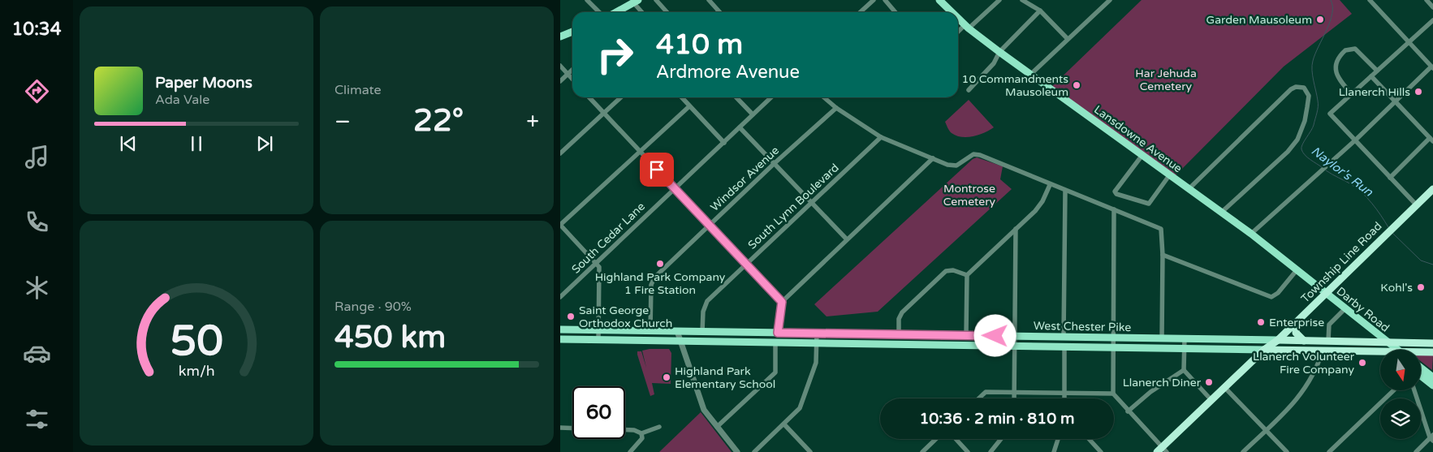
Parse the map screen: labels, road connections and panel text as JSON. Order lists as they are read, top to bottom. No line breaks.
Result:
{"streets":{"highway":["Township Line Road","West Chester Pike"],"main road":["Lansdowne Avenue","Darby Road"],"street":["Windsor Avenue","South Lynn Boulevard","South Cedar Lane"]},"crossings":[["Lansdowne Avenue","Township Line Road"],["Lansdowne Avenue","Darby Road"],["Windsor Avenue","West Chester Pike"],["South Lynn Boulevard","West Chester Pike"],["Township Line Road","Darby Road"],["Township Line Road","West Chester Pike"],["Darby Road","West Chester Pike"]],"water":["Naylor's Run"],"parks":["Har Jehuda Cemetery","Montrose Cemetery"],"places":["Garden Mausoleum","10 Commandments Mausoleum","Llanerch Hills","Highland Park Company 1 Fire Station","Kohl's","Saint George Orthodox Church","Enterprise","Llanerch Volunteer Fire Company","Highland Park Elementary School","Llanerch Diner"],"north":"bottom","page":{"tabs":"10:34","tile":["Climate",["Range · 90%","450 km"]],"turn":["410 m","Ardmore Avenue"],"song":["Paper Moons","Ada Vale"],"heat":["−","22°","+"],"limit":"60","trip":"10:36 · 2 min · 810 m","gauge":["50","km/h"]}}
